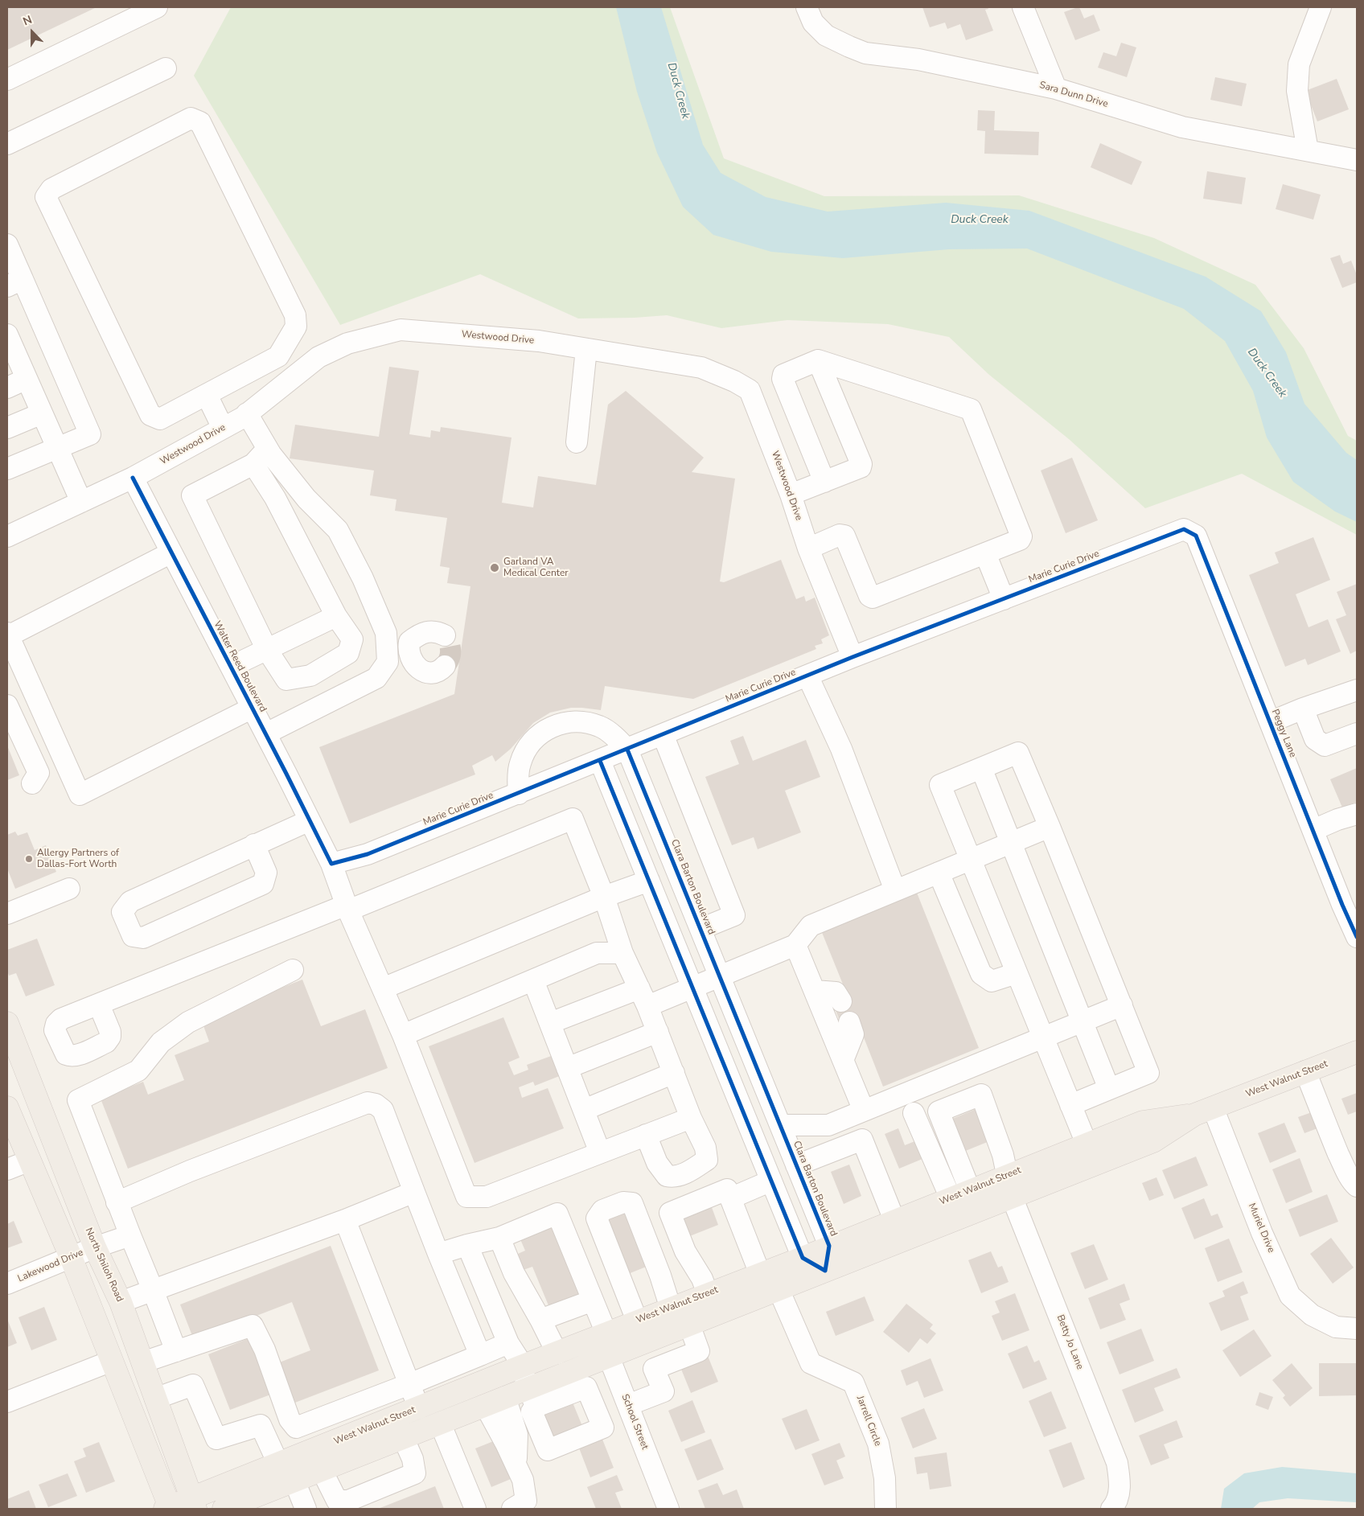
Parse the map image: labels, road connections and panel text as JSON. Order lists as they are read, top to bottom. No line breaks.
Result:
{"streets":{"main road":["West Walnut Street","North Shiloh Road"],"street":["Sara Dunn Drive","Westwood Drive","Marie Curie Drive","Walter Reed Boulevard","Peggy Lane","Clara Barton Boulevard","Muriel Drive","Lakewood Drive","Betty Jo Lane","Jarrell Circle","School Street"]},"crossings":[["Westwood Drive","Marie Curie Drive"],["Westwood Drive","Walter Reed Boulevard"],["Marie Curie Drive","Walter Reed Boulevard"],["Marie Curie Drive","Peggy Lane"],["Marie Curie Drive","Clara Barton Boulevard"],["Clara Barton Boulevard","West Walnut Street"],["West Walnut Street","Muriel Drive"],["West Walnut Street","North Shiloh Road"],["West Walnut Street","Betty Jo Lane"],["West Walnut Street","Jarrell Circle"],["West Walnut Street","School Street"],["North Shiloh Road","Lakewood Drive"]],"water":["Duck Creek"],"places":["Garland VA Medical Center","Allergy Partners of Dallas-Fort Worth"],"north":"top"}
